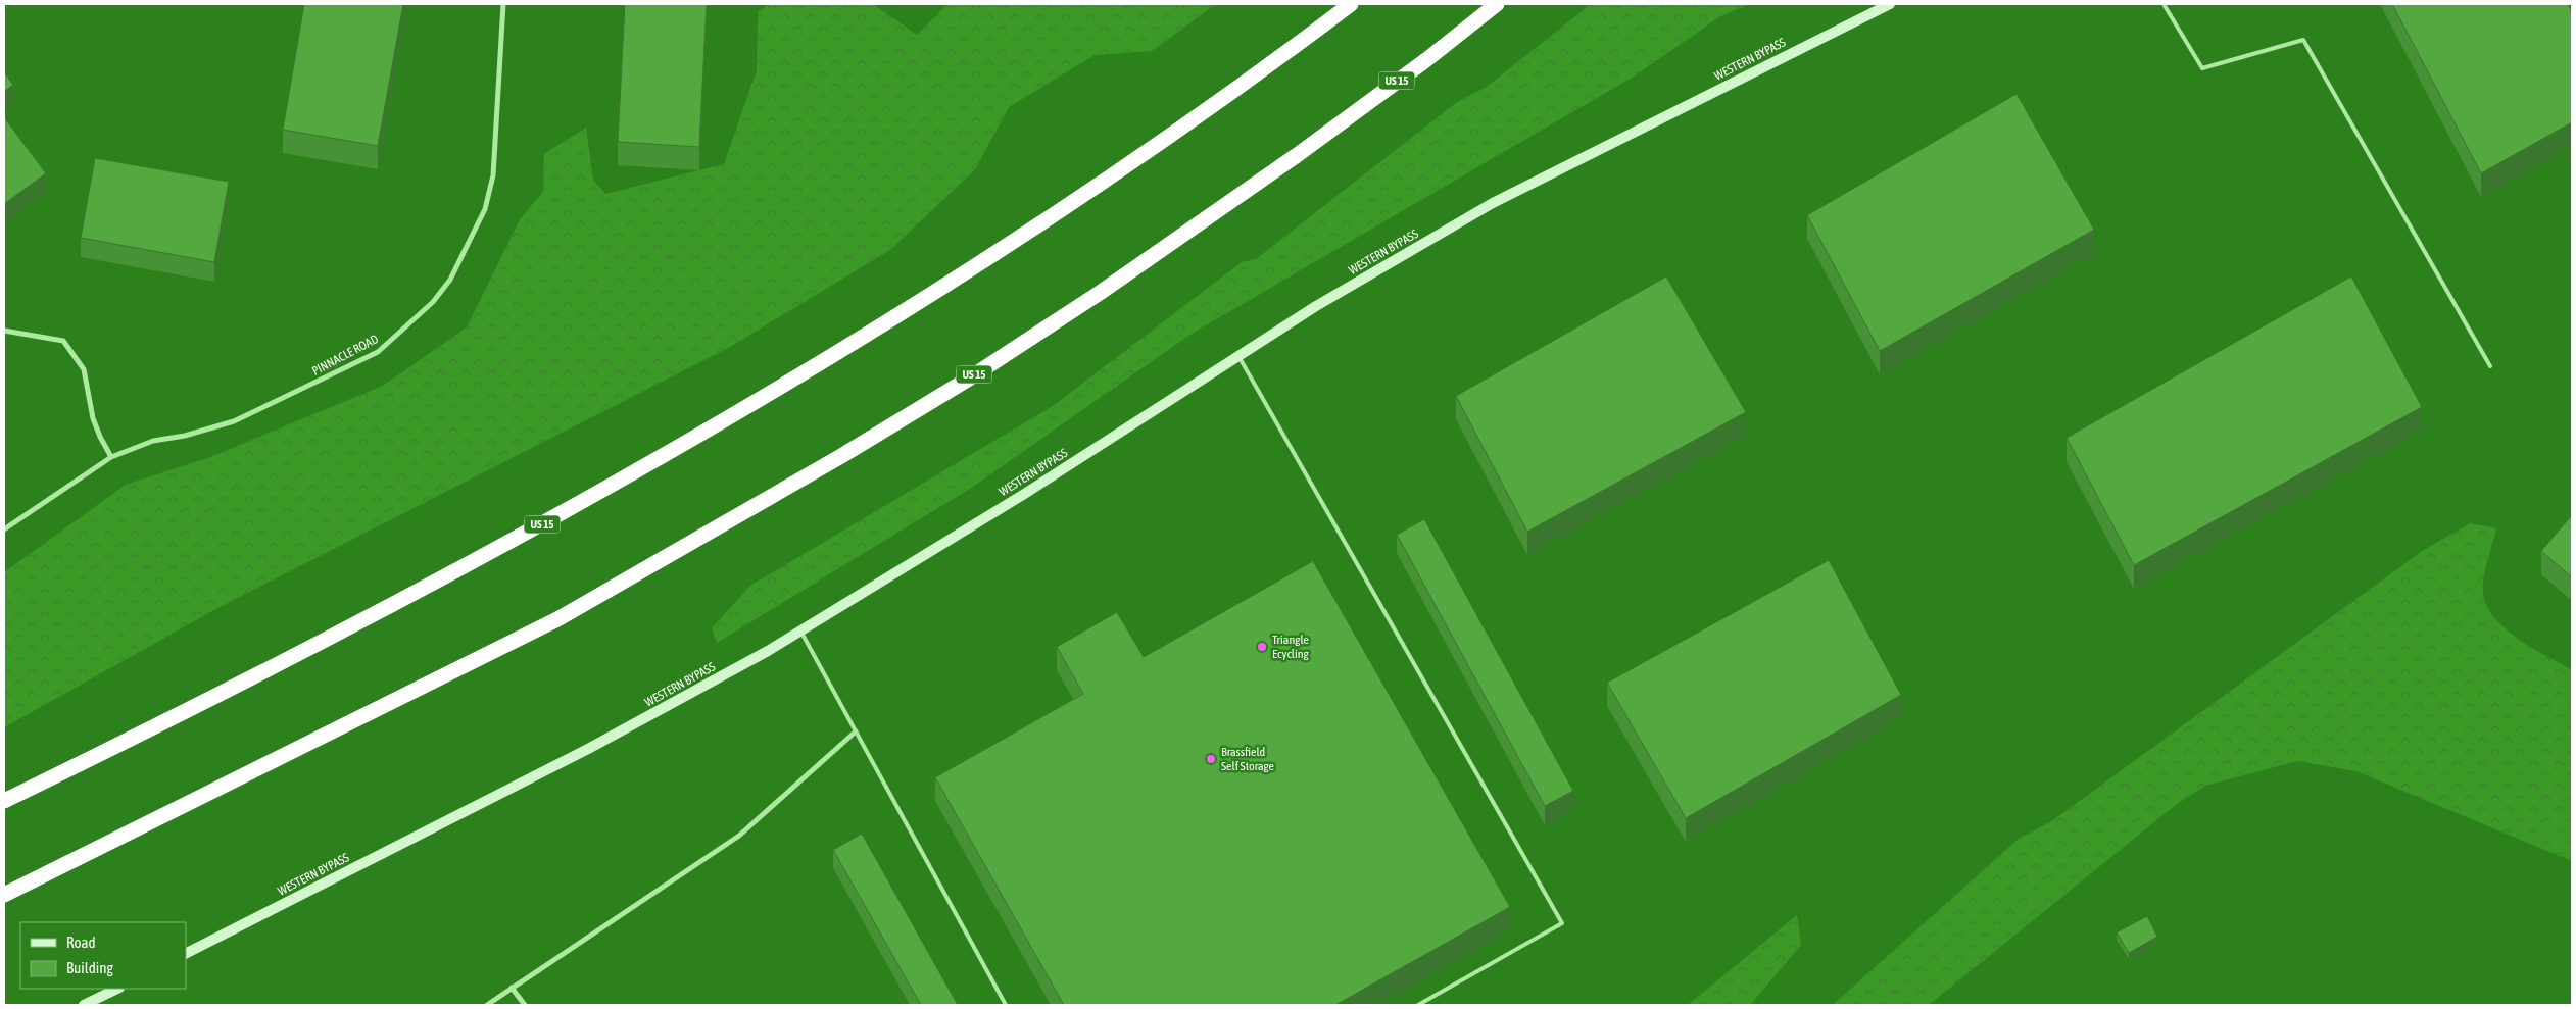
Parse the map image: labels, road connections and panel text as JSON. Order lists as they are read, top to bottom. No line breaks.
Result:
{"streets":{"highway":["US 15"],"street":["WESTERN BYPASS","PINNACLE ROAD"]},"places":["Triangle Ecycling","Brassfield Self Storage"],"legend":["Road","Building"]}
